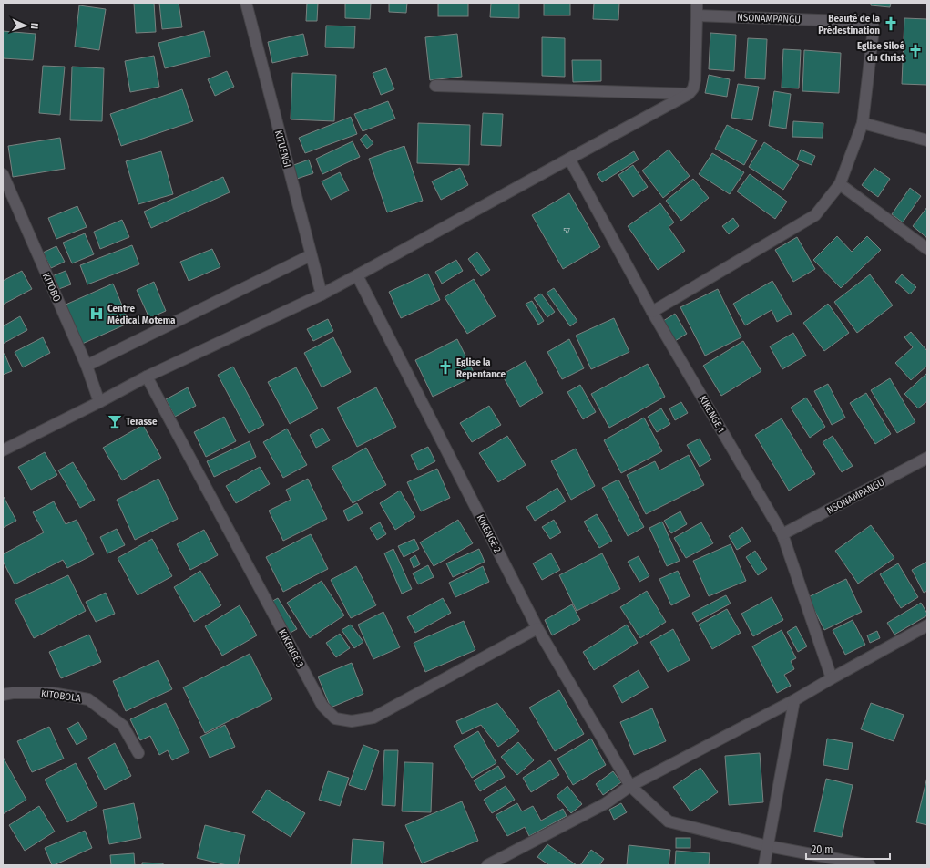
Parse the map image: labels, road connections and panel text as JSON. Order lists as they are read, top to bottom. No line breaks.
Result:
{"streets":{"street":["NSONAMPANGU","KITUENGI","KITOBO","KIKENGE 1","KIKENGE 2","KIKENGE 3","KITOBOLA"]},"crossings":[["NSONAMPANGU","KIKENGE 1"],["KIKENGE 2","KIKENGE 3"]],"places":{"church":["Beauté de la Prédestination","Eglise Siloé du Christ","Eglise la Repentance"],"hospital":["Centre Médical Motema"],"bar":["Terasse"]},"house_numbers":["57"],"scale_bar":"20 m","north":"right"}
